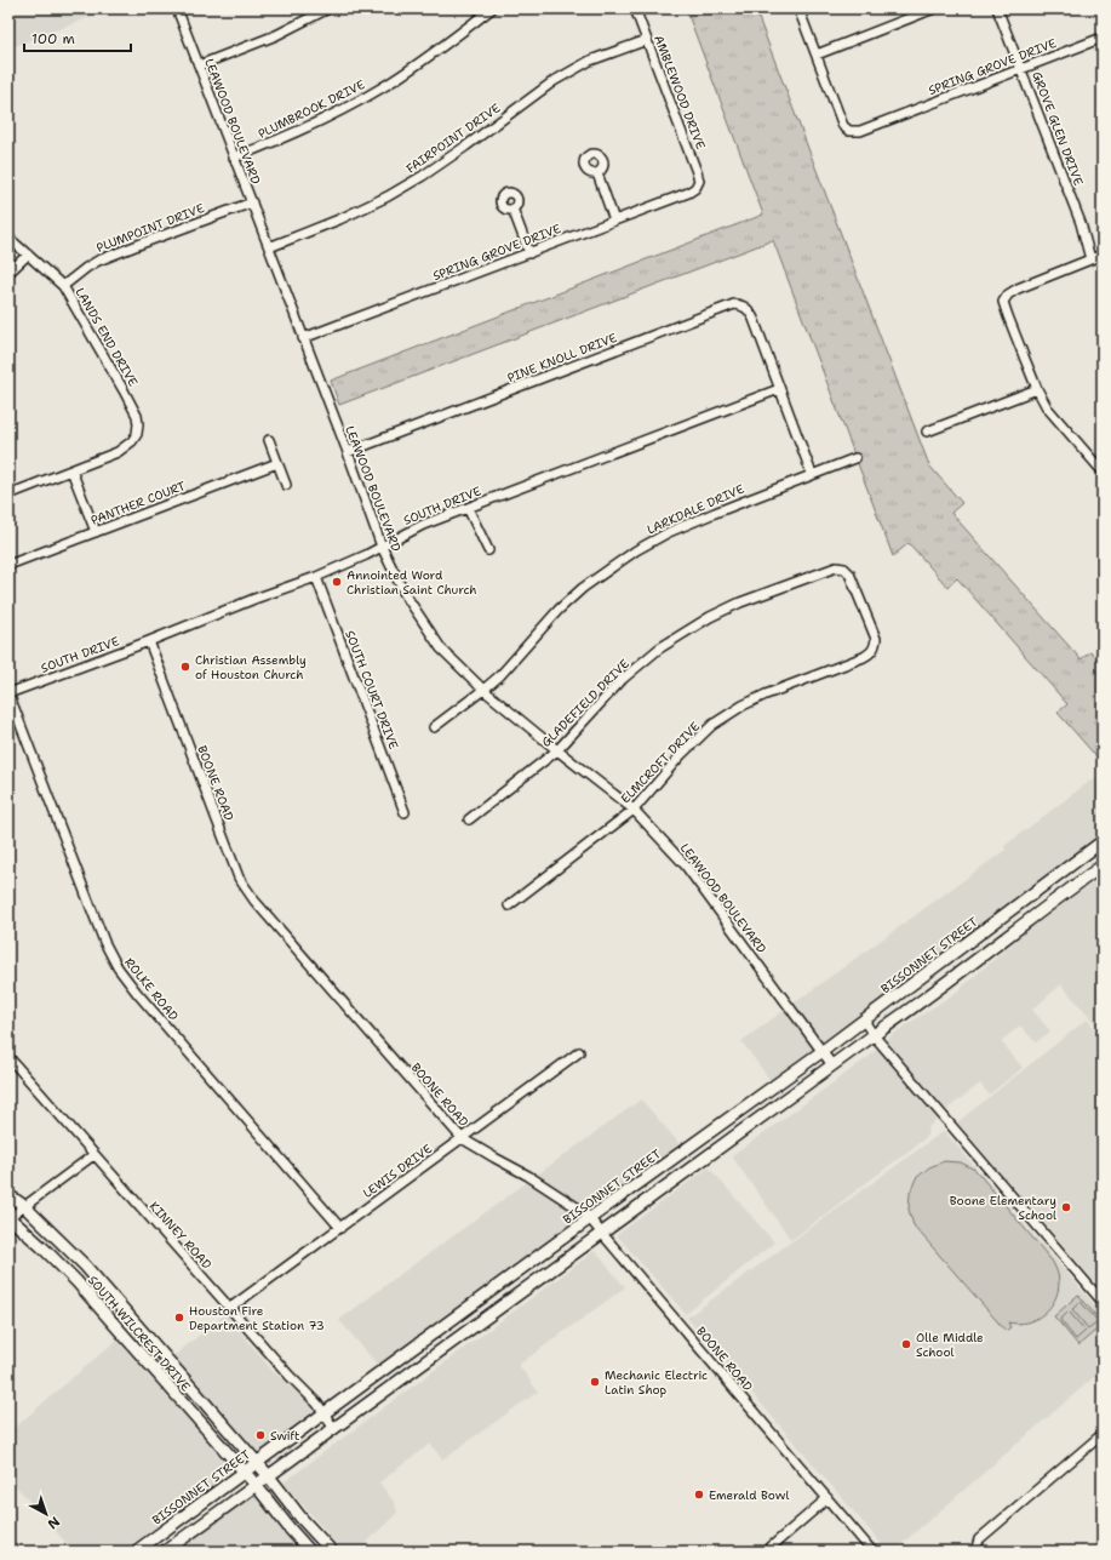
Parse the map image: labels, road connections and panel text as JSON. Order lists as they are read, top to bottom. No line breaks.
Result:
{"streets":{"main road":["BISSONNET STREET","SOUTH WILCREST DRIVE"],"street":["SPRING GROVE DRIVE","AMBLEWOOD DRIVE","PLUMBROOK DRIVE","LEAWOOD BOULEVARD","GROVE GLEN DRIVE","FAIRPOINT DRIVE","PLUMPOINT DRIVE","LANDS END DRIVE","PINE KNOLL DRIVE","PANTHER COURT","SOUTH DRIVE","LARKDALE DRIVE","SOUTH COURT DRIVE","GLADEFIELD DRIVE","ELMCROFT DRIVE","BOONE ROAD","ROLKE ROAD","LEWIS DRIVE","KINNEY ROAD"]},"crossings":[["SPRING GROVE DRIVE","AMBLEWOOD DRIVE"],["SPRING GROVE DRIVE","LEAWOOD BOULEVARD"],["SPRING GROVE DRIVE","GROVE GLEN DRIVE"],["AMBLEWOOD DRIVE","FAIRPOINT DRIVE"],["PLUMBROOK DRIVE","LEAWOOD BOULEVARD"],["LEAWOOD BOULEVARD","FAIRPOINT DRIVE"],["LEAWOOD BOULEVARD","PLUMPOINT DRIVE"],["LEAWOOD BOULEVARD","PINE KNOLL DRIVE"],["LEAWOOD BOULEVARD","SOUTH DRIVE"],["LEAWOOD BOULEVARD","LARKDALE DRIVE"],["LEAWOOD BOULEVARD","GLADEFIELD DRIVE"],["LEAWOOD BOULEVARD","ELMCROFT DRIVE"],["LEAWOOD BOULEVARD","BISSONNET STREET"],["PLUMPOINT DRIVE","LANDS END DRIVE"],["PINE KNOLL DRIVE","SOUTH DRIVE"],["SOUTH DRIVE","SOUTH COURT DRIVE"],["SOUTH DRIVE","BOONE ROAD"],["SOUTH DRIVE","ROLKE ROAD"],["GLADEFIELD DRIVE","ELMCROFT DRIVE"],["BOONE ROAD","BISSONNET STREET"],["BOONE ROAD","LEWIS DRIVE"],["BISSONNET STREET","KINNEY ROAD"],["BISSONNET STREET","SOUTH WILCREST DRIVE"],["ROLKE ROAD","LEWIS DRIVE"],["LEWIS DRIVE","KINNEY ROAD"]],"places":["Annointed Word Christian Saint Church","Christian Assembly of Houston Church","Boone Elementary School","Houston Fire Department Station 73","Olle Middle School","Mechanic Electric Latin Shop","Swift","Emerald Bowl"],"scale_bar":"100 m","north":"bottom right"}
